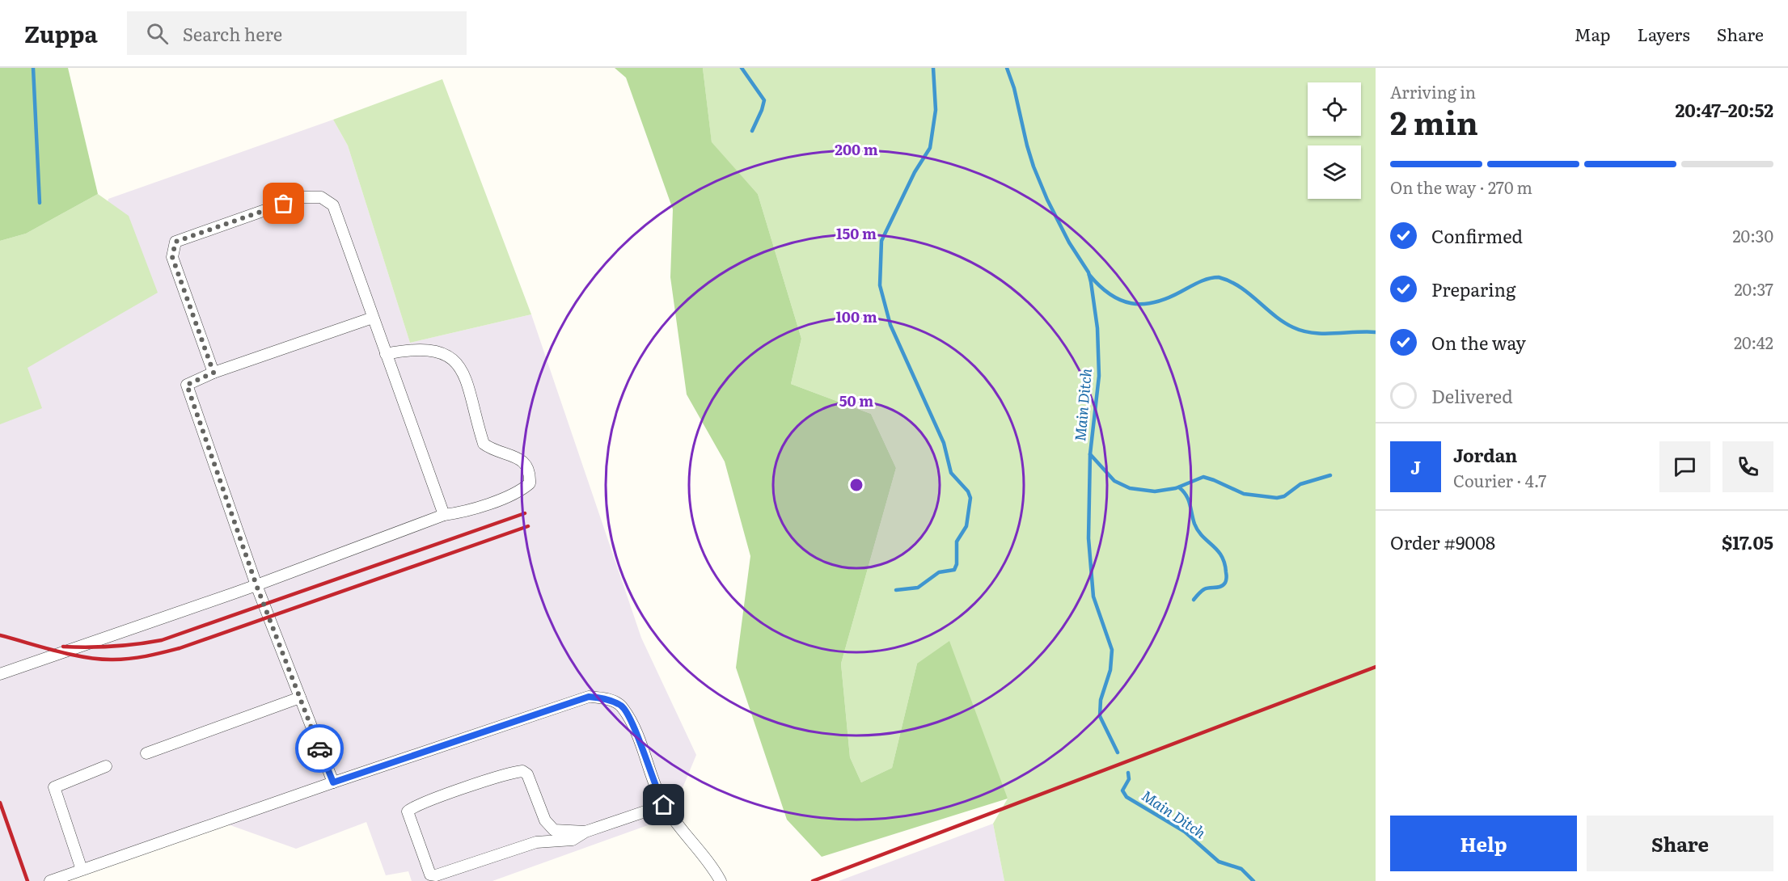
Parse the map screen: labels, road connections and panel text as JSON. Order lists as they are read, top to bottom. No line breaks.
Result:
{"water":["Main Ditch"],"page":{"header":"Zuppa","search":"Search here","nav":["Map","Layers","Share"],"heading":["2 min","Arriving in","20:47–20:52"],"panel":["Jordan","Courier · 4.7","Order #9008","$17.05"],"bar":"On the way · 270 m","list":[["Confirmed","20:30"],["Preparing","20:37"],["On the way","20:42"],"Delivered"],"round":"J","buttons":["Help","Share"]},"rings":["200 m","150 m","100 m","50 m"]}
